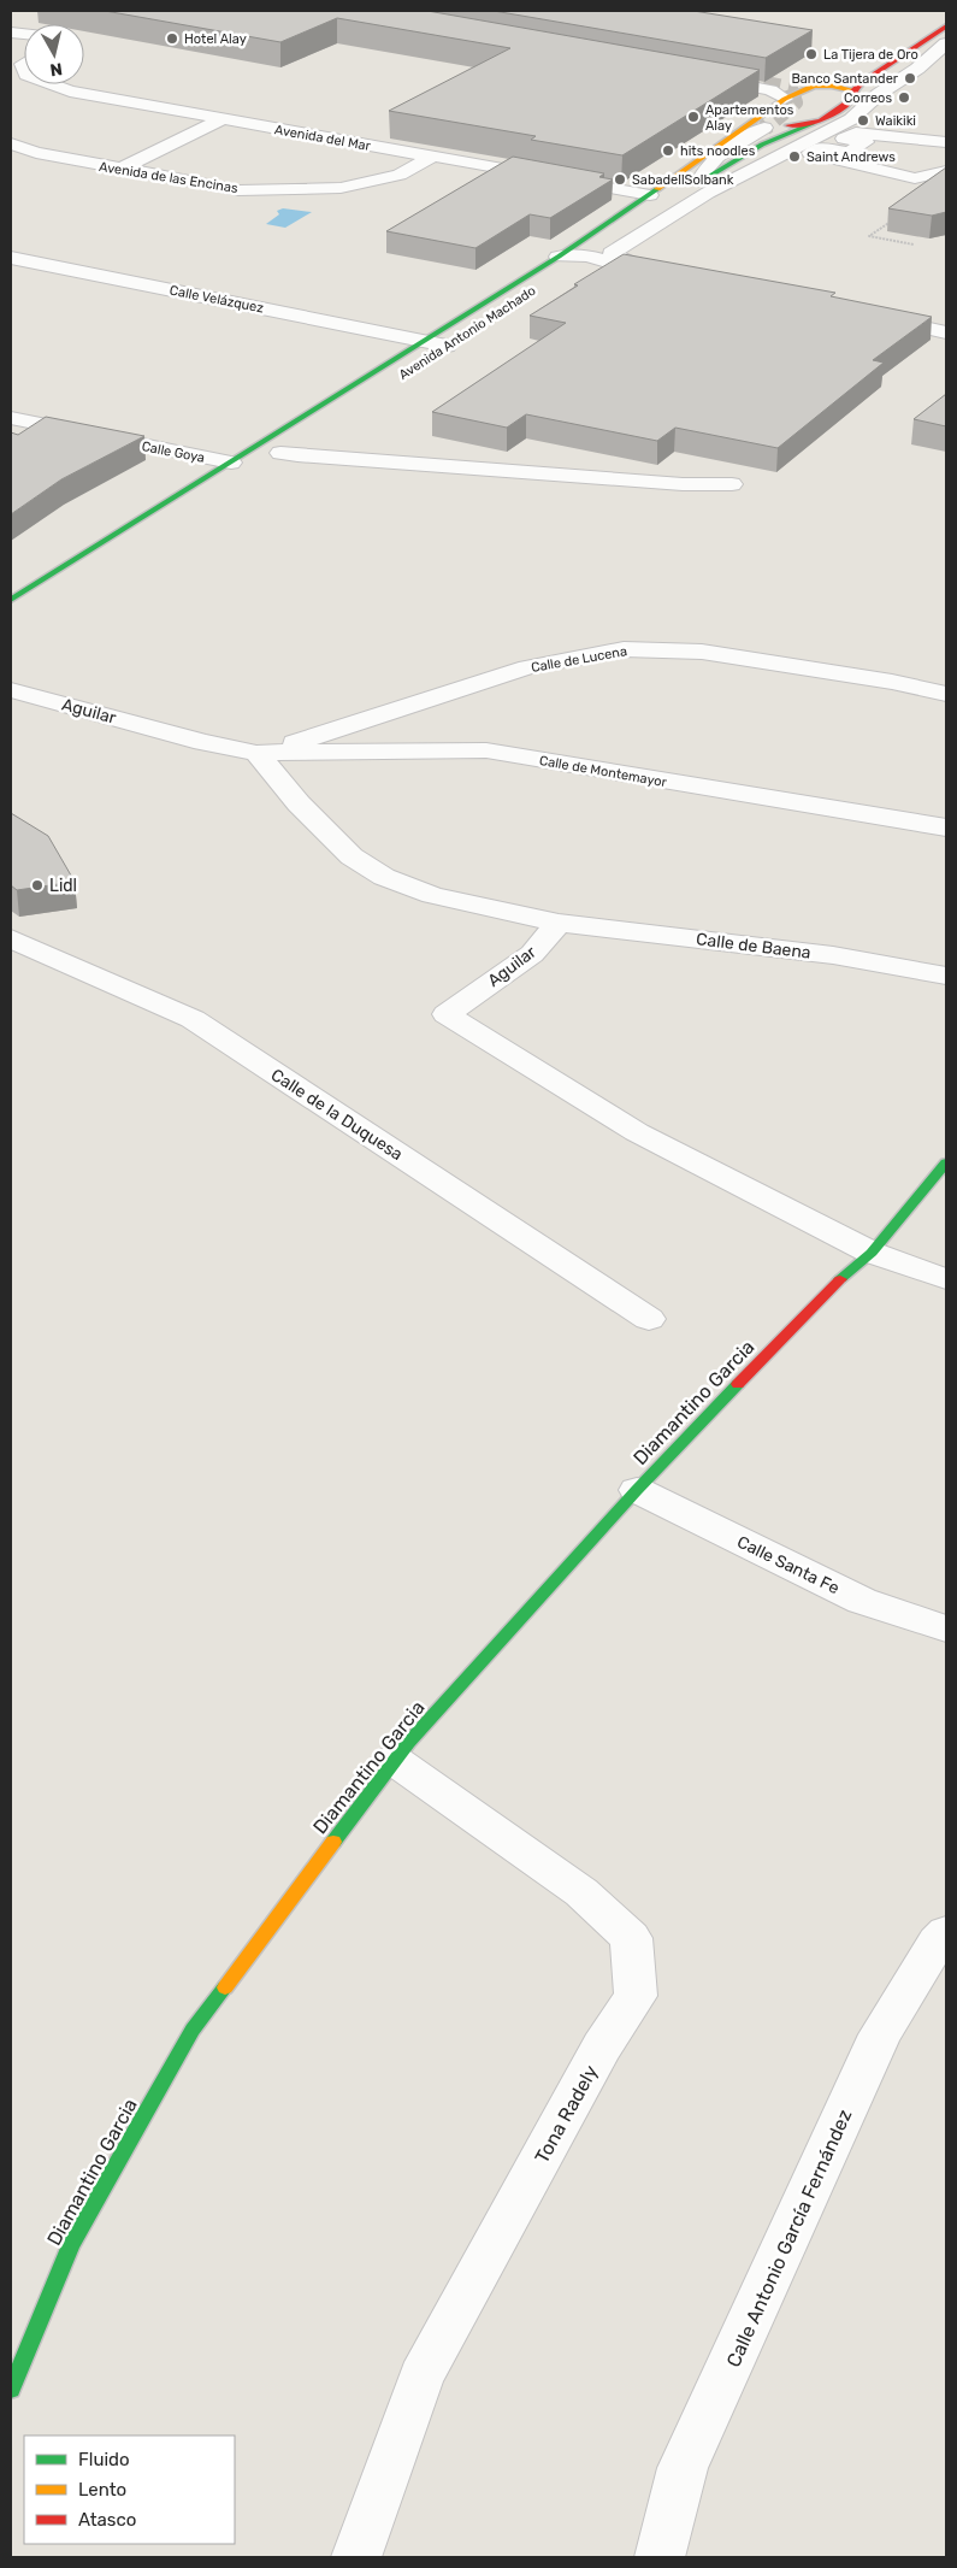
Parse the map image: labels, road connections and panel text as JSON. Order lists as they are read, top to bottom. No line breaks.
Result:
{"streets":{"main road":["Avenida Antonio Machado","Diamantino Garcia"],"street":["Avenida del Mar","Avenida de las Encinas","Calle Velázquez","Calle Goya","Calle de Lucena","Aguilar","Calle de Montemayor","Calle de Baena","Calle de la Duquesa","Calle Santa Fe","Tona Radely","Calle Antonio García Fernández"]},"crossings":[["Avenida del Mar","Avenida de las Encinas"],["Avenida del Mar","Avenida Antonio Machado"],["Calle Velázquez","Avenida Antonio Machado"],["Avenida Antonio Machado","Calle Goya"],["Calle de Lucena","Aguilar"],["Calle de Lucena","Calle de Montemayor"],["Aguilar","Calle de Montemayor"],["Aguilar","Calle de Baena"],["Aguilar","Diamantino Garcia"],["Diamantino Garcia","Calle Santa Fe"],["Diamantino Garcia","Tona Radely"]],"places":["Hotel Alay","La Tijera de Oro","Banco Santander","Correos","Apartementos Alay","Waikiki","hits noodles","Saint Andrews","SabadellSolbank","Lidl"],"legend":["Fluido","Lento","Atasco"],"north":"bottom"}
